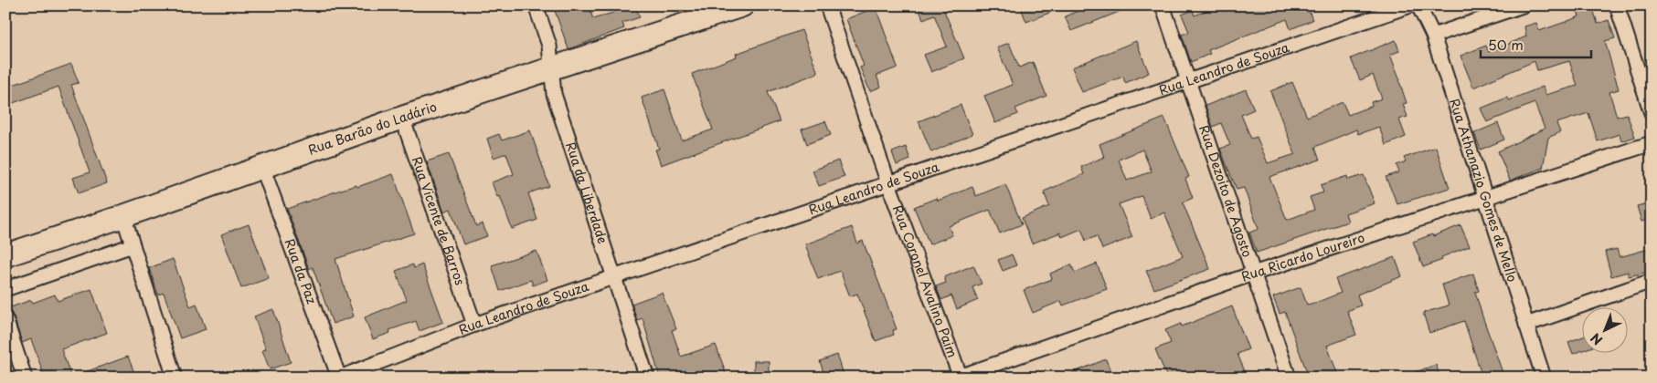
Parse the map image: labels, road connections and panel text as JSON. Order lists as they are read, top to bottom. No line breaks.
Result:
{"streets":{"main road":["Rua Barão do Ladário"],"street":["Rua Leandro de Souza","Rua Athanazio Gomes de Mello","Rua Dezoito de Agosto","Rua da Liberdade","Rua Vicente de Barros","Rua Ricardo Loureiro","Rua da Paz","Rua Coronel Avalino Paim"]},"crossings":[["Rua Leandro de Souza","Rua Dezoito de Agosto"],["Rua Leandro de Souza","Rua da Liberdade"],["Rua Leandro de Souza","Rua Vicente de Barros"],["Rua Leandro de Souza","Rua da Paz"],["Rua Leandro de Souza","Rua Coronel Avalino Paim"],["Rua Barão do Ladário","Rua da Liberdade"],["Rua Barão do Ladário","Rua Vicente de Barros"],["Rua Barão do Ladário","Rua da Paz"],["Rua Athanazio Gomes de Mello","Rua Ricardo Loureiro"],["Rua Dezoito de Agosto","Rua Ricardo Loureiro"],["Rua Ricardo Loureiro","Rua Coronel Avalino Paim"]],"scale_bar":"50 m","north":"bottom left"}
